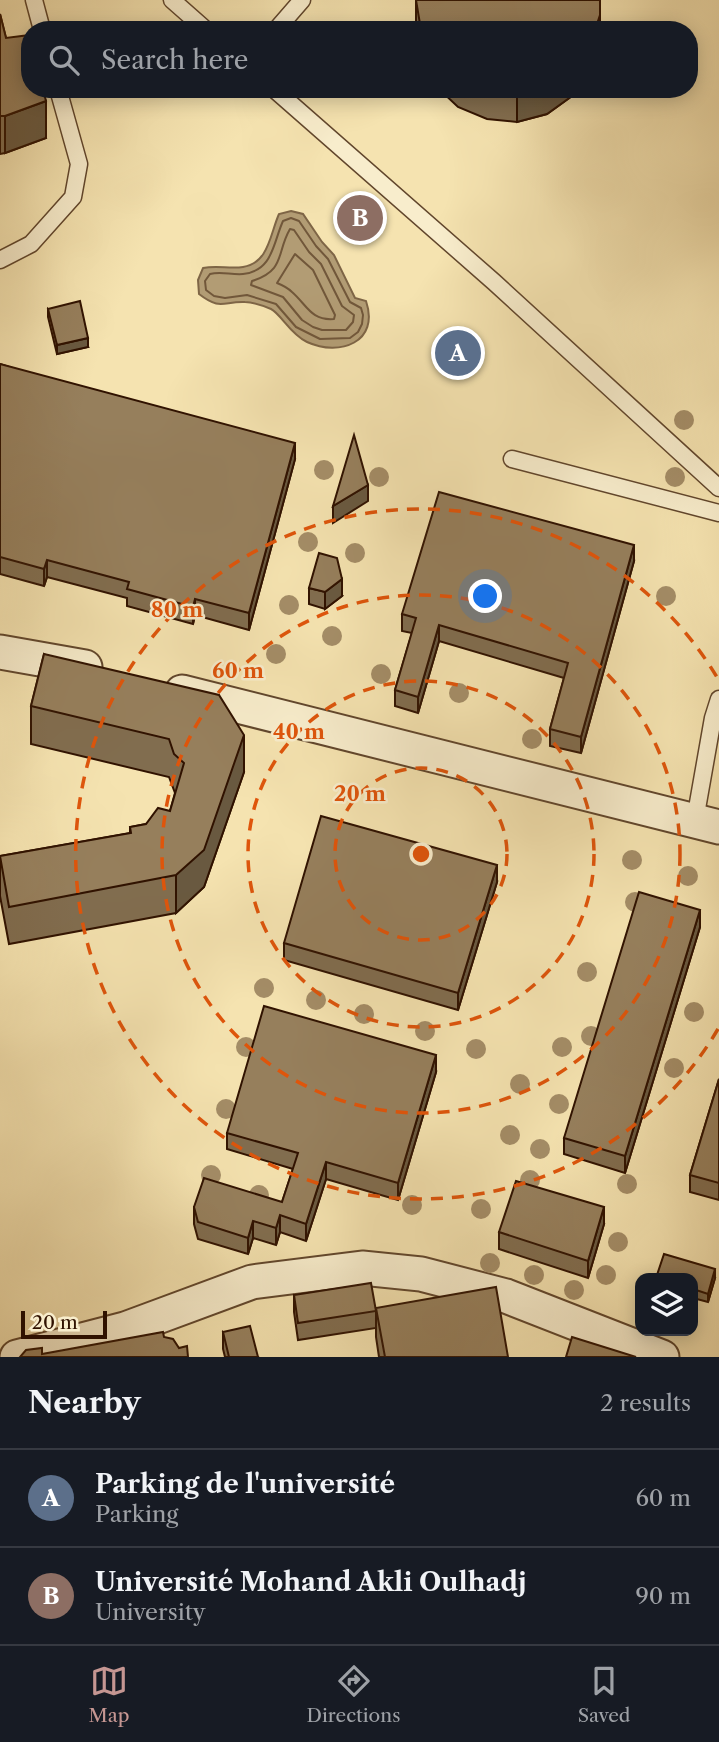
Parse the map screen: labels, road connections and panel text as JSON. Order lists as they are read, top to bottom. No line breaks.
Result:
{"scale_bar":"20 m","page":{"search":"Search here","pins":["B","A"],"scale":"20 m","heading":["Nearby","2 results"],"list":[{"mark":"A","name":"Parking de l'université","note":"Parking","value":"60 m"},{"mark":"B","name":"Université Mohand Akli Oulhadj","note":"University","value":"90 m"}],"nav":["Map","Directions","Saved"]},"rings":["80 m","60 m","40 m","20 m"]}
